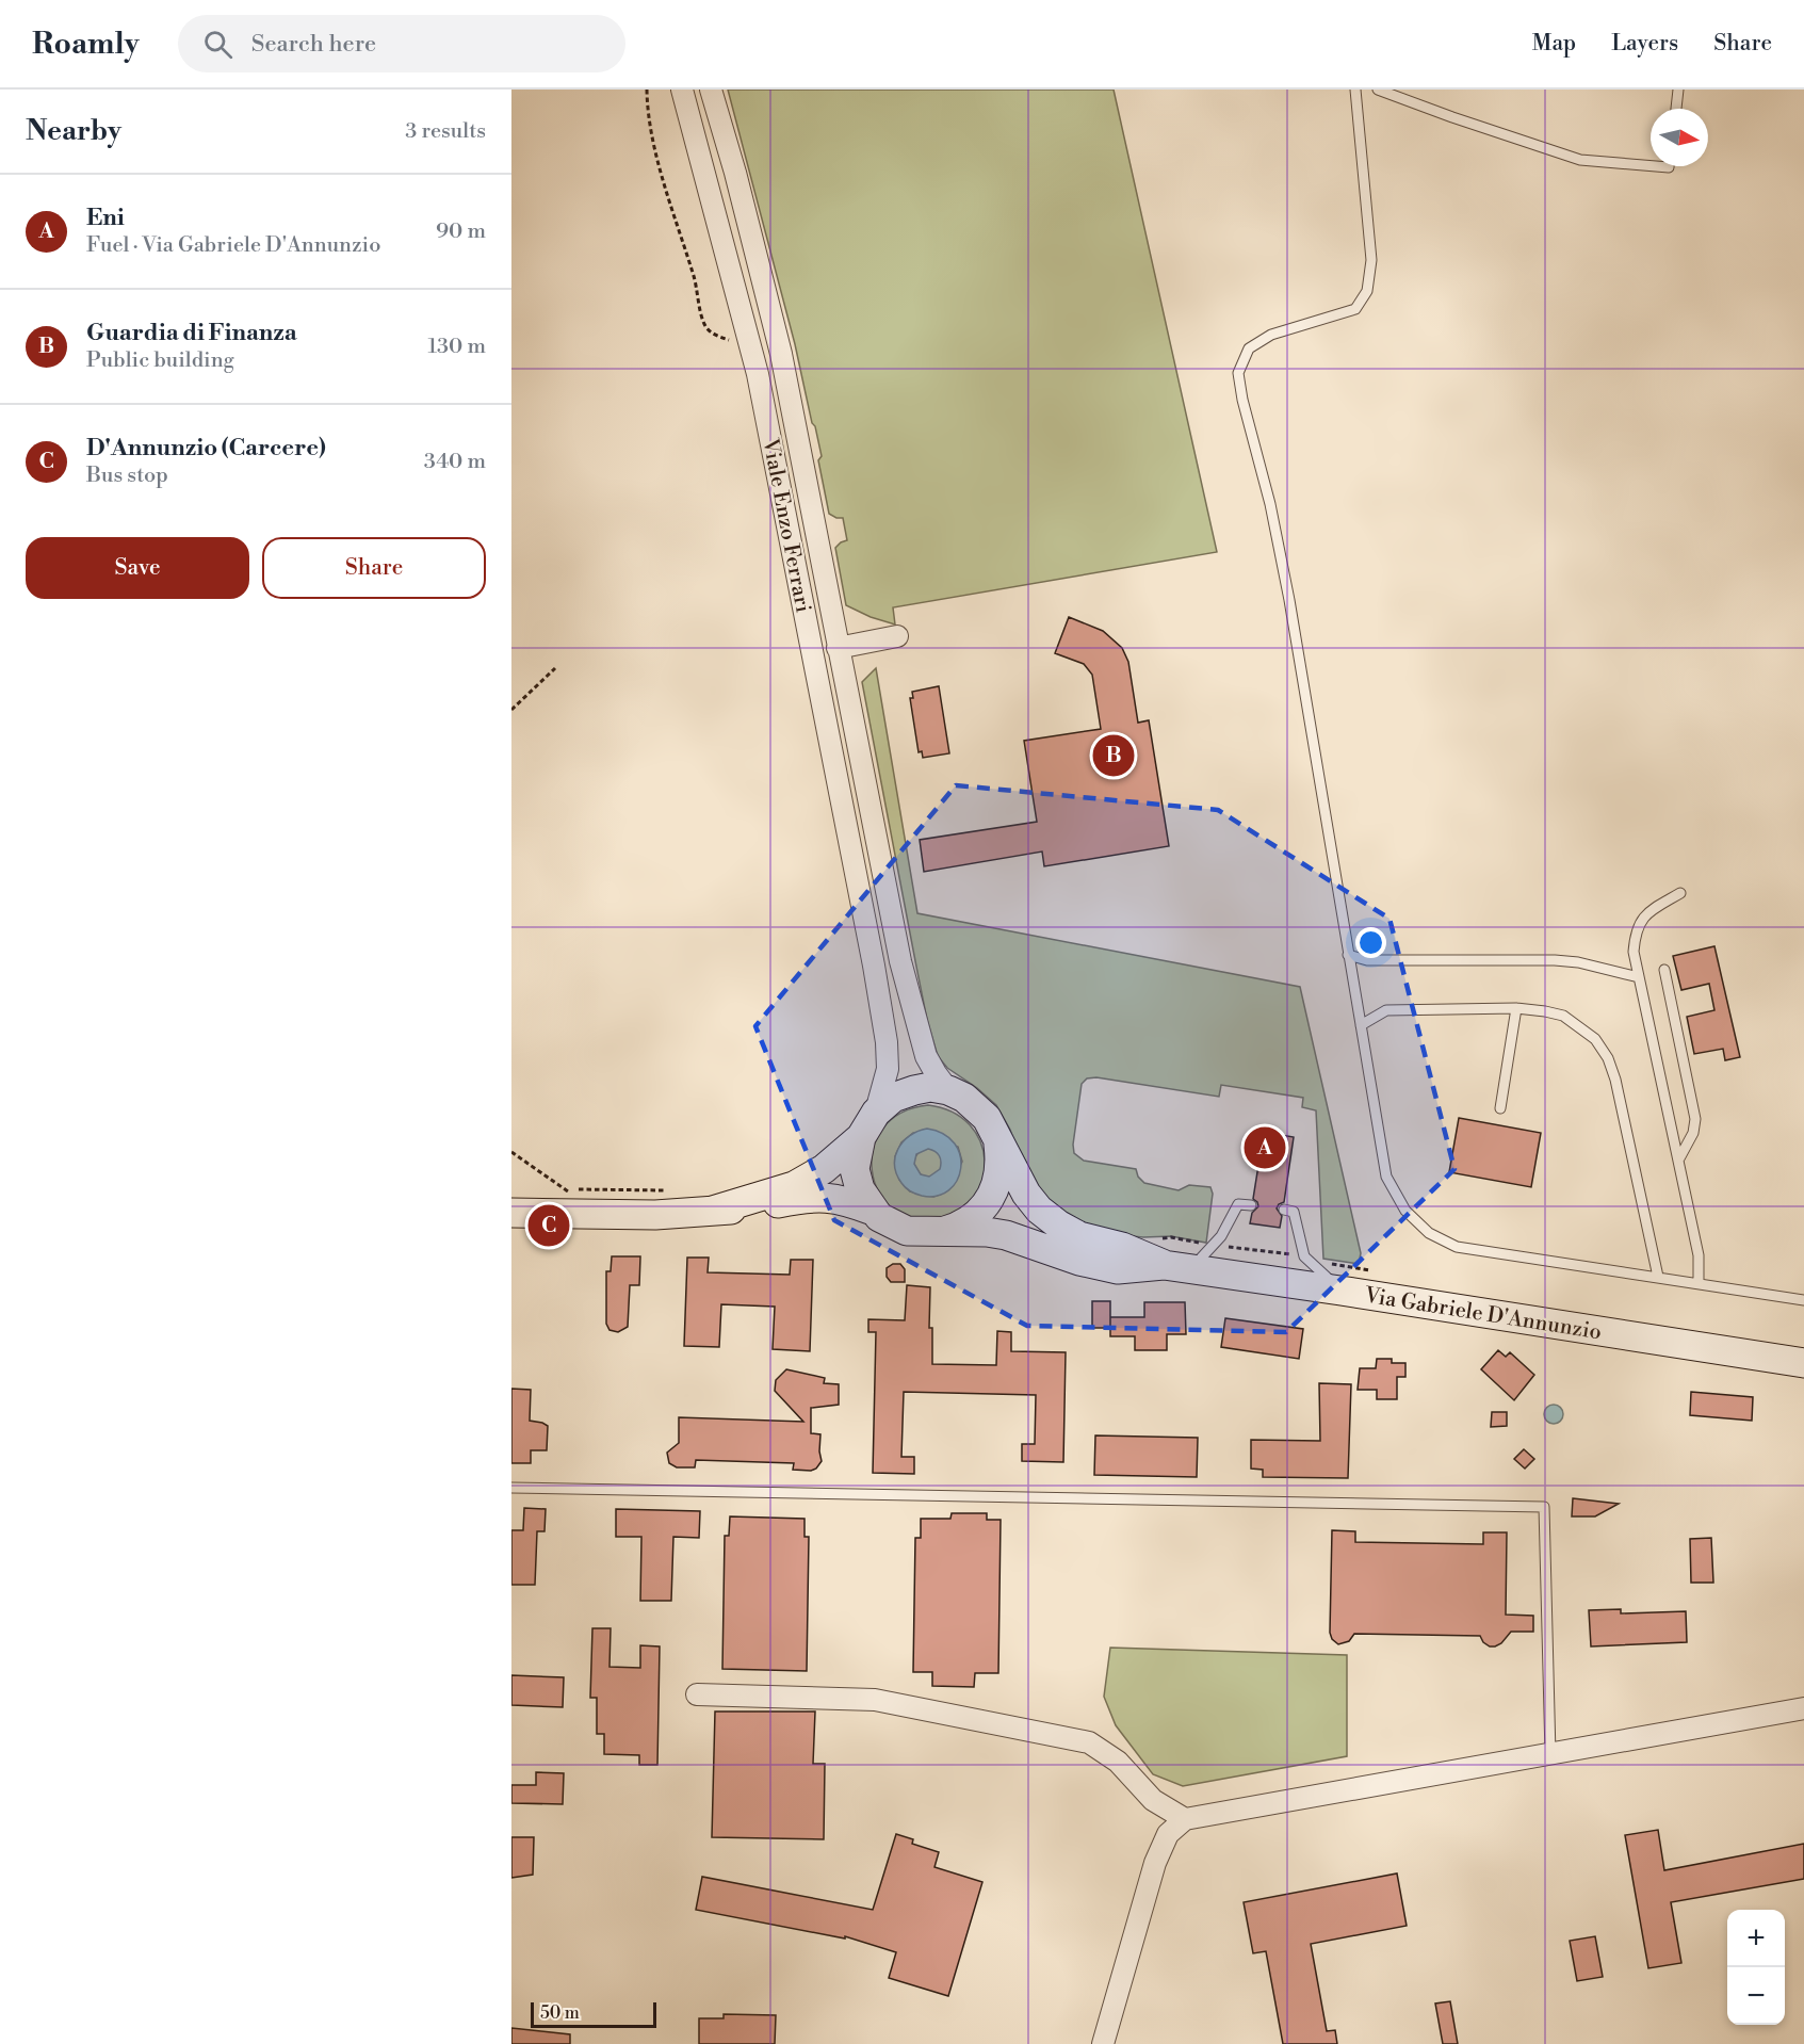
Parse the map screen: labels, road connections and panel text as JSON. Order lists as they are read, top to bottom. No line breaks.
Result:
{"streets":{"main road":["Via Gabriele D'Annunzio"],"street":["Viale Enzo Ferrari"]},"scale_bar":"50 m","north":"right","page":{"header":"Roamly","search":"Search here","nav":["Map","Layers","Share"],"heading":["Nearby","3 results"],"list":[{"mark":"A","name":"Eni","note":"Fuel · Via Gabriele D'Annunzio","value":"90 m"},{"mark":"B","name":"Guardia di Finanza","note":"Public building","value":"130 m"},{"mark":"C","name":"D'Annunzio (Carcere)","note":"Bus stop","value":"340 m"}],"buttons":["Save","Share"],"pins":["B","A","C"],"map_buttons":["+","−"],"scale":"50 m"}}
